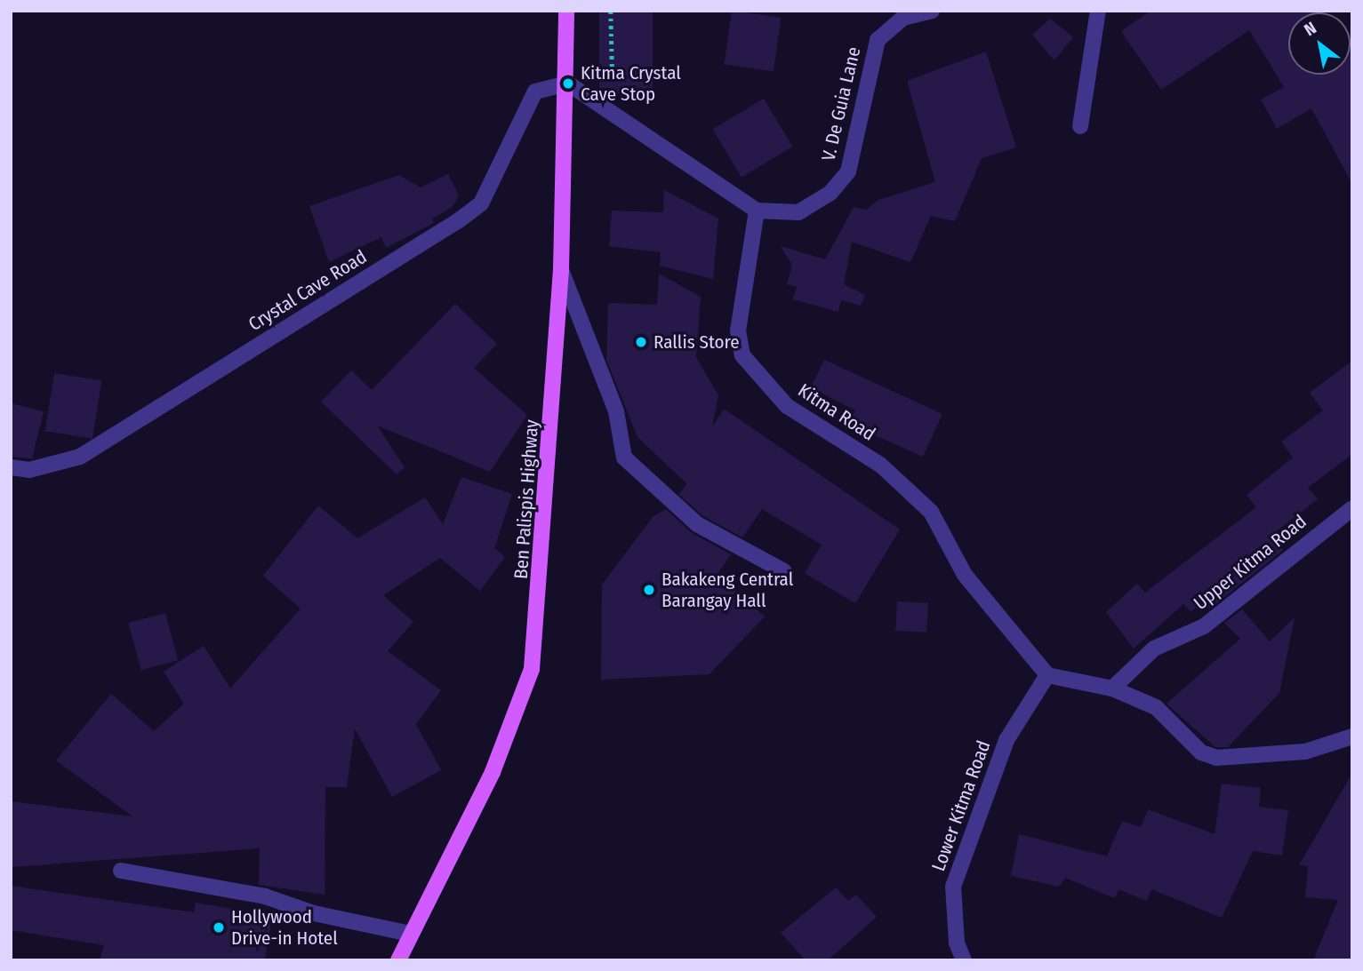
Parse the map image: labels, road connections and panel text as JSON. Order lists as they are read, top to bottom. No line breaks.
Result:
{"streets":{"main road":["Ben Palispis Highway"],"street":["V. De Guia Lane","Crystal Cave Road","Kitma Road","Upper Kitma Road","Lower Kitma Road"]},"crossings":[["V. De Guia Lane","Kitma Road"],["Crystal Cave Road","Ben Palispis Highway"],["Kitma Road","Lower Kitma Road"]],"places":["Kitma Crystal Cave Stop","Rallis Store","Bakakeng Central Barangay Hall","Hollywood Drive-in Hotel"],"north":"top left"}
